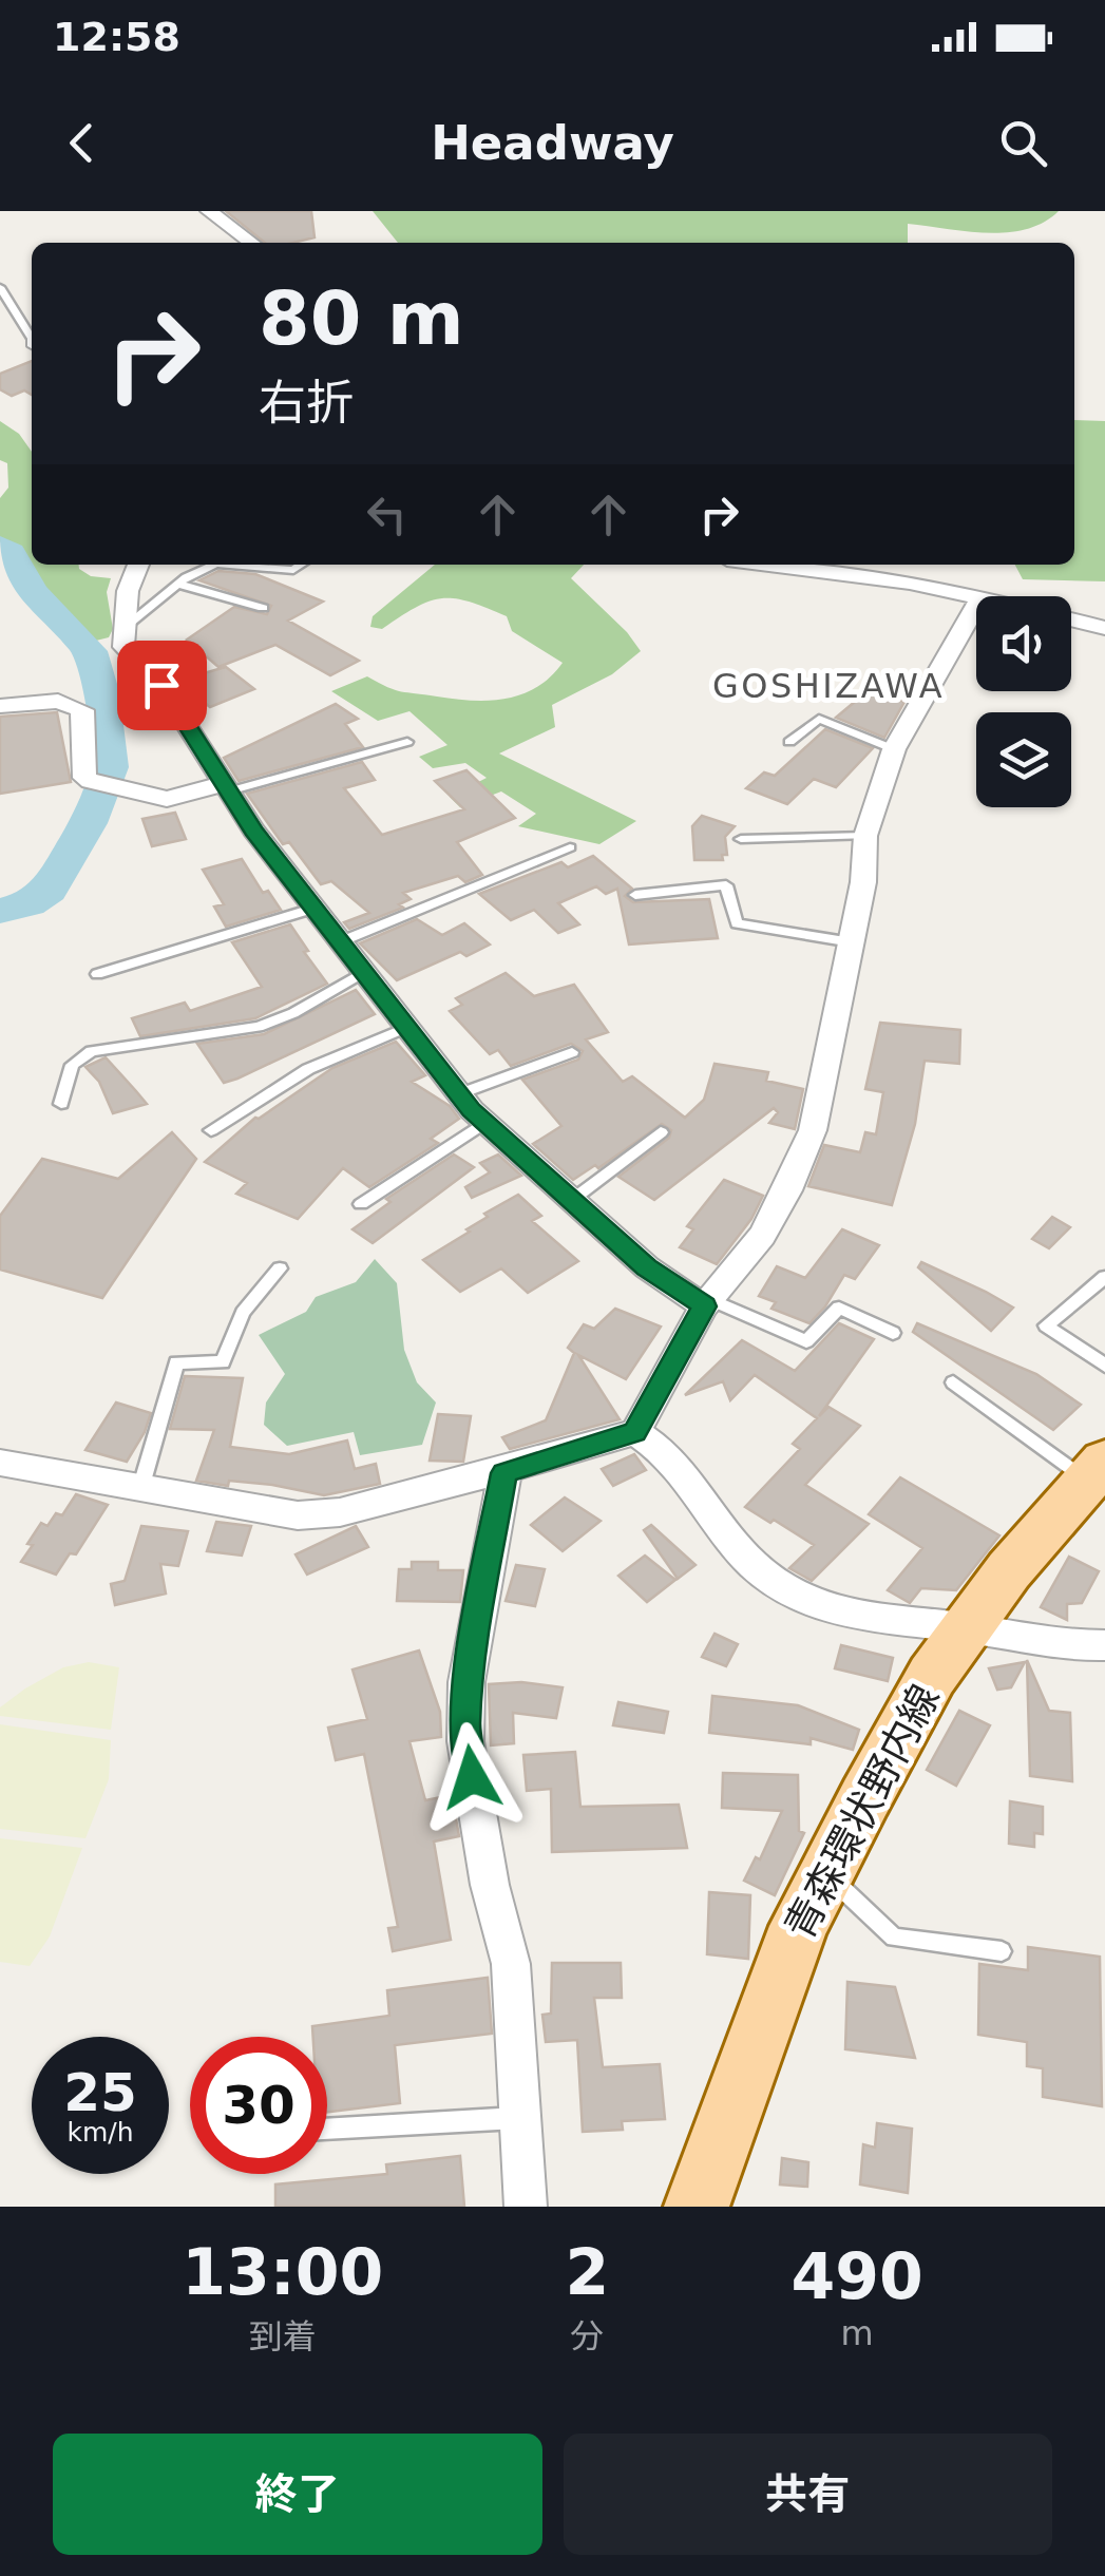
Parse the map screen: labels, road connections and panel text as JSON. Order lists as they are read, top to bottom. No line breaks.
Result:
{"streets":{"main road":["青森環状野内線"]},"districts":["GOSHIZAWA"],"page":{"status":"12:58","header":"Headway","turn":["80 m","右折"],"speed":"25 km/h","limit":"30","eta":["13:00","到着","2","分","490","m"],"buttons":["終了","共有"]}}
